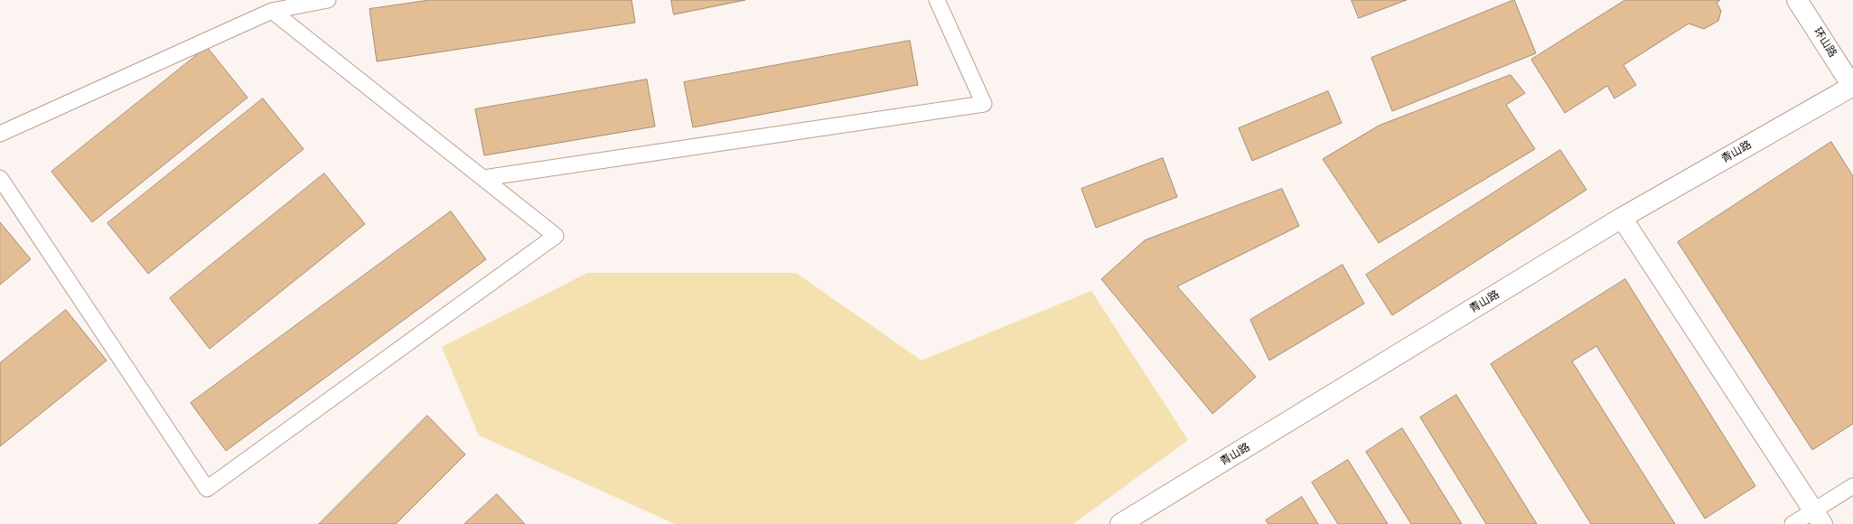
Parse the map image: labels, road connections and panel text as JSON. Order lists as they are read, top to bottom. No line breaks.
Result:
{"streets":{"street":["环山路","青山路"]},"crossings":[["环山路","青山路"]]}
